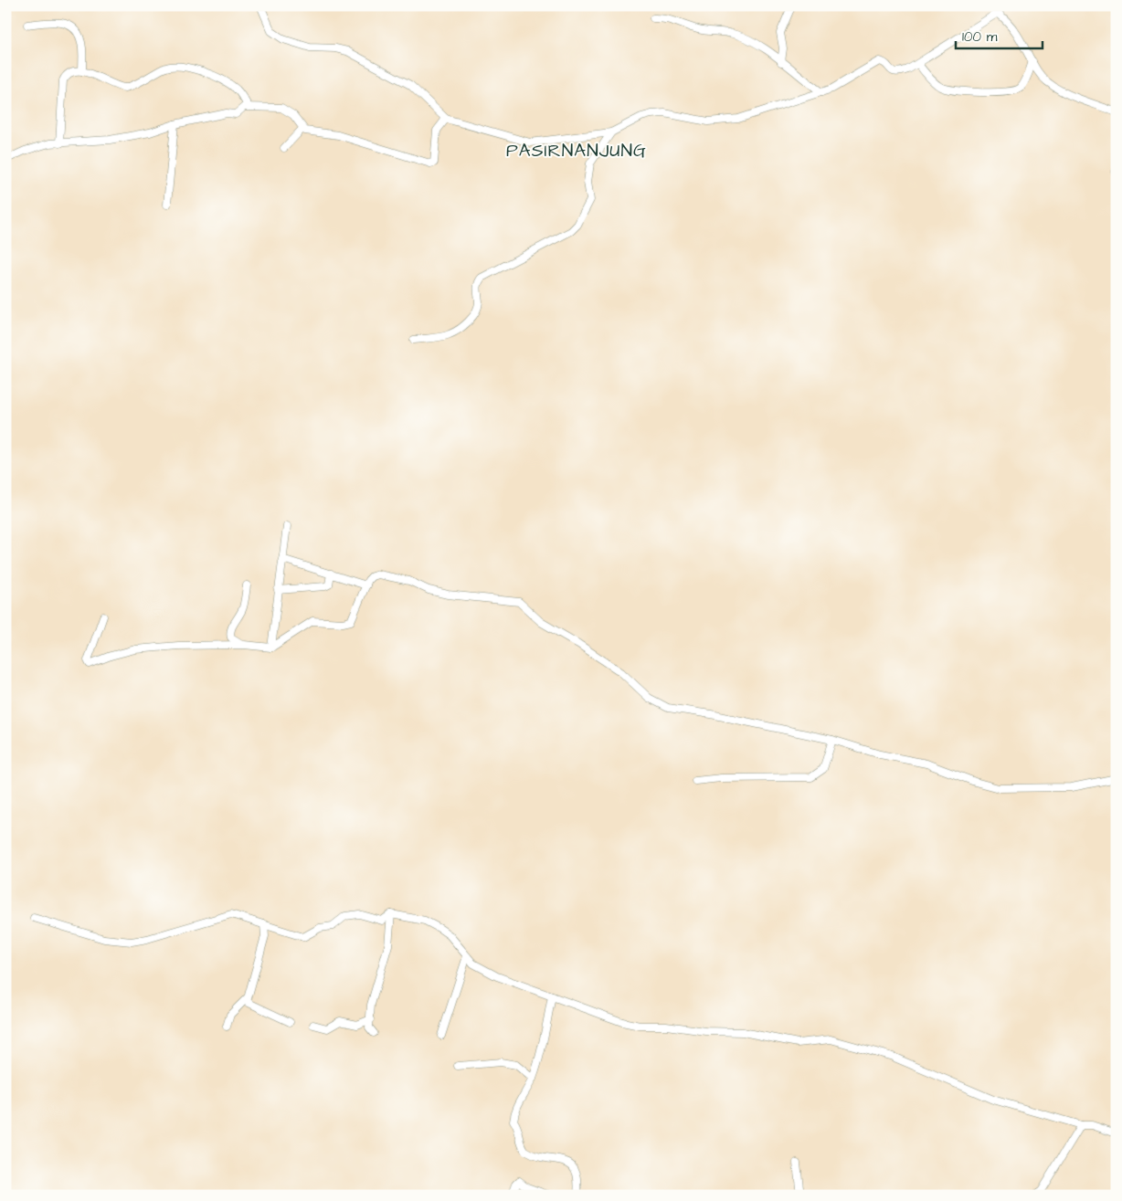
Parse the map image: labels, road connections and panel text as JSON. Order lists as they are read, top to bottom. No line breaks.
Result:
{"districts":["PASIRNANJUNG"],"scale_bar":"100 m"}
